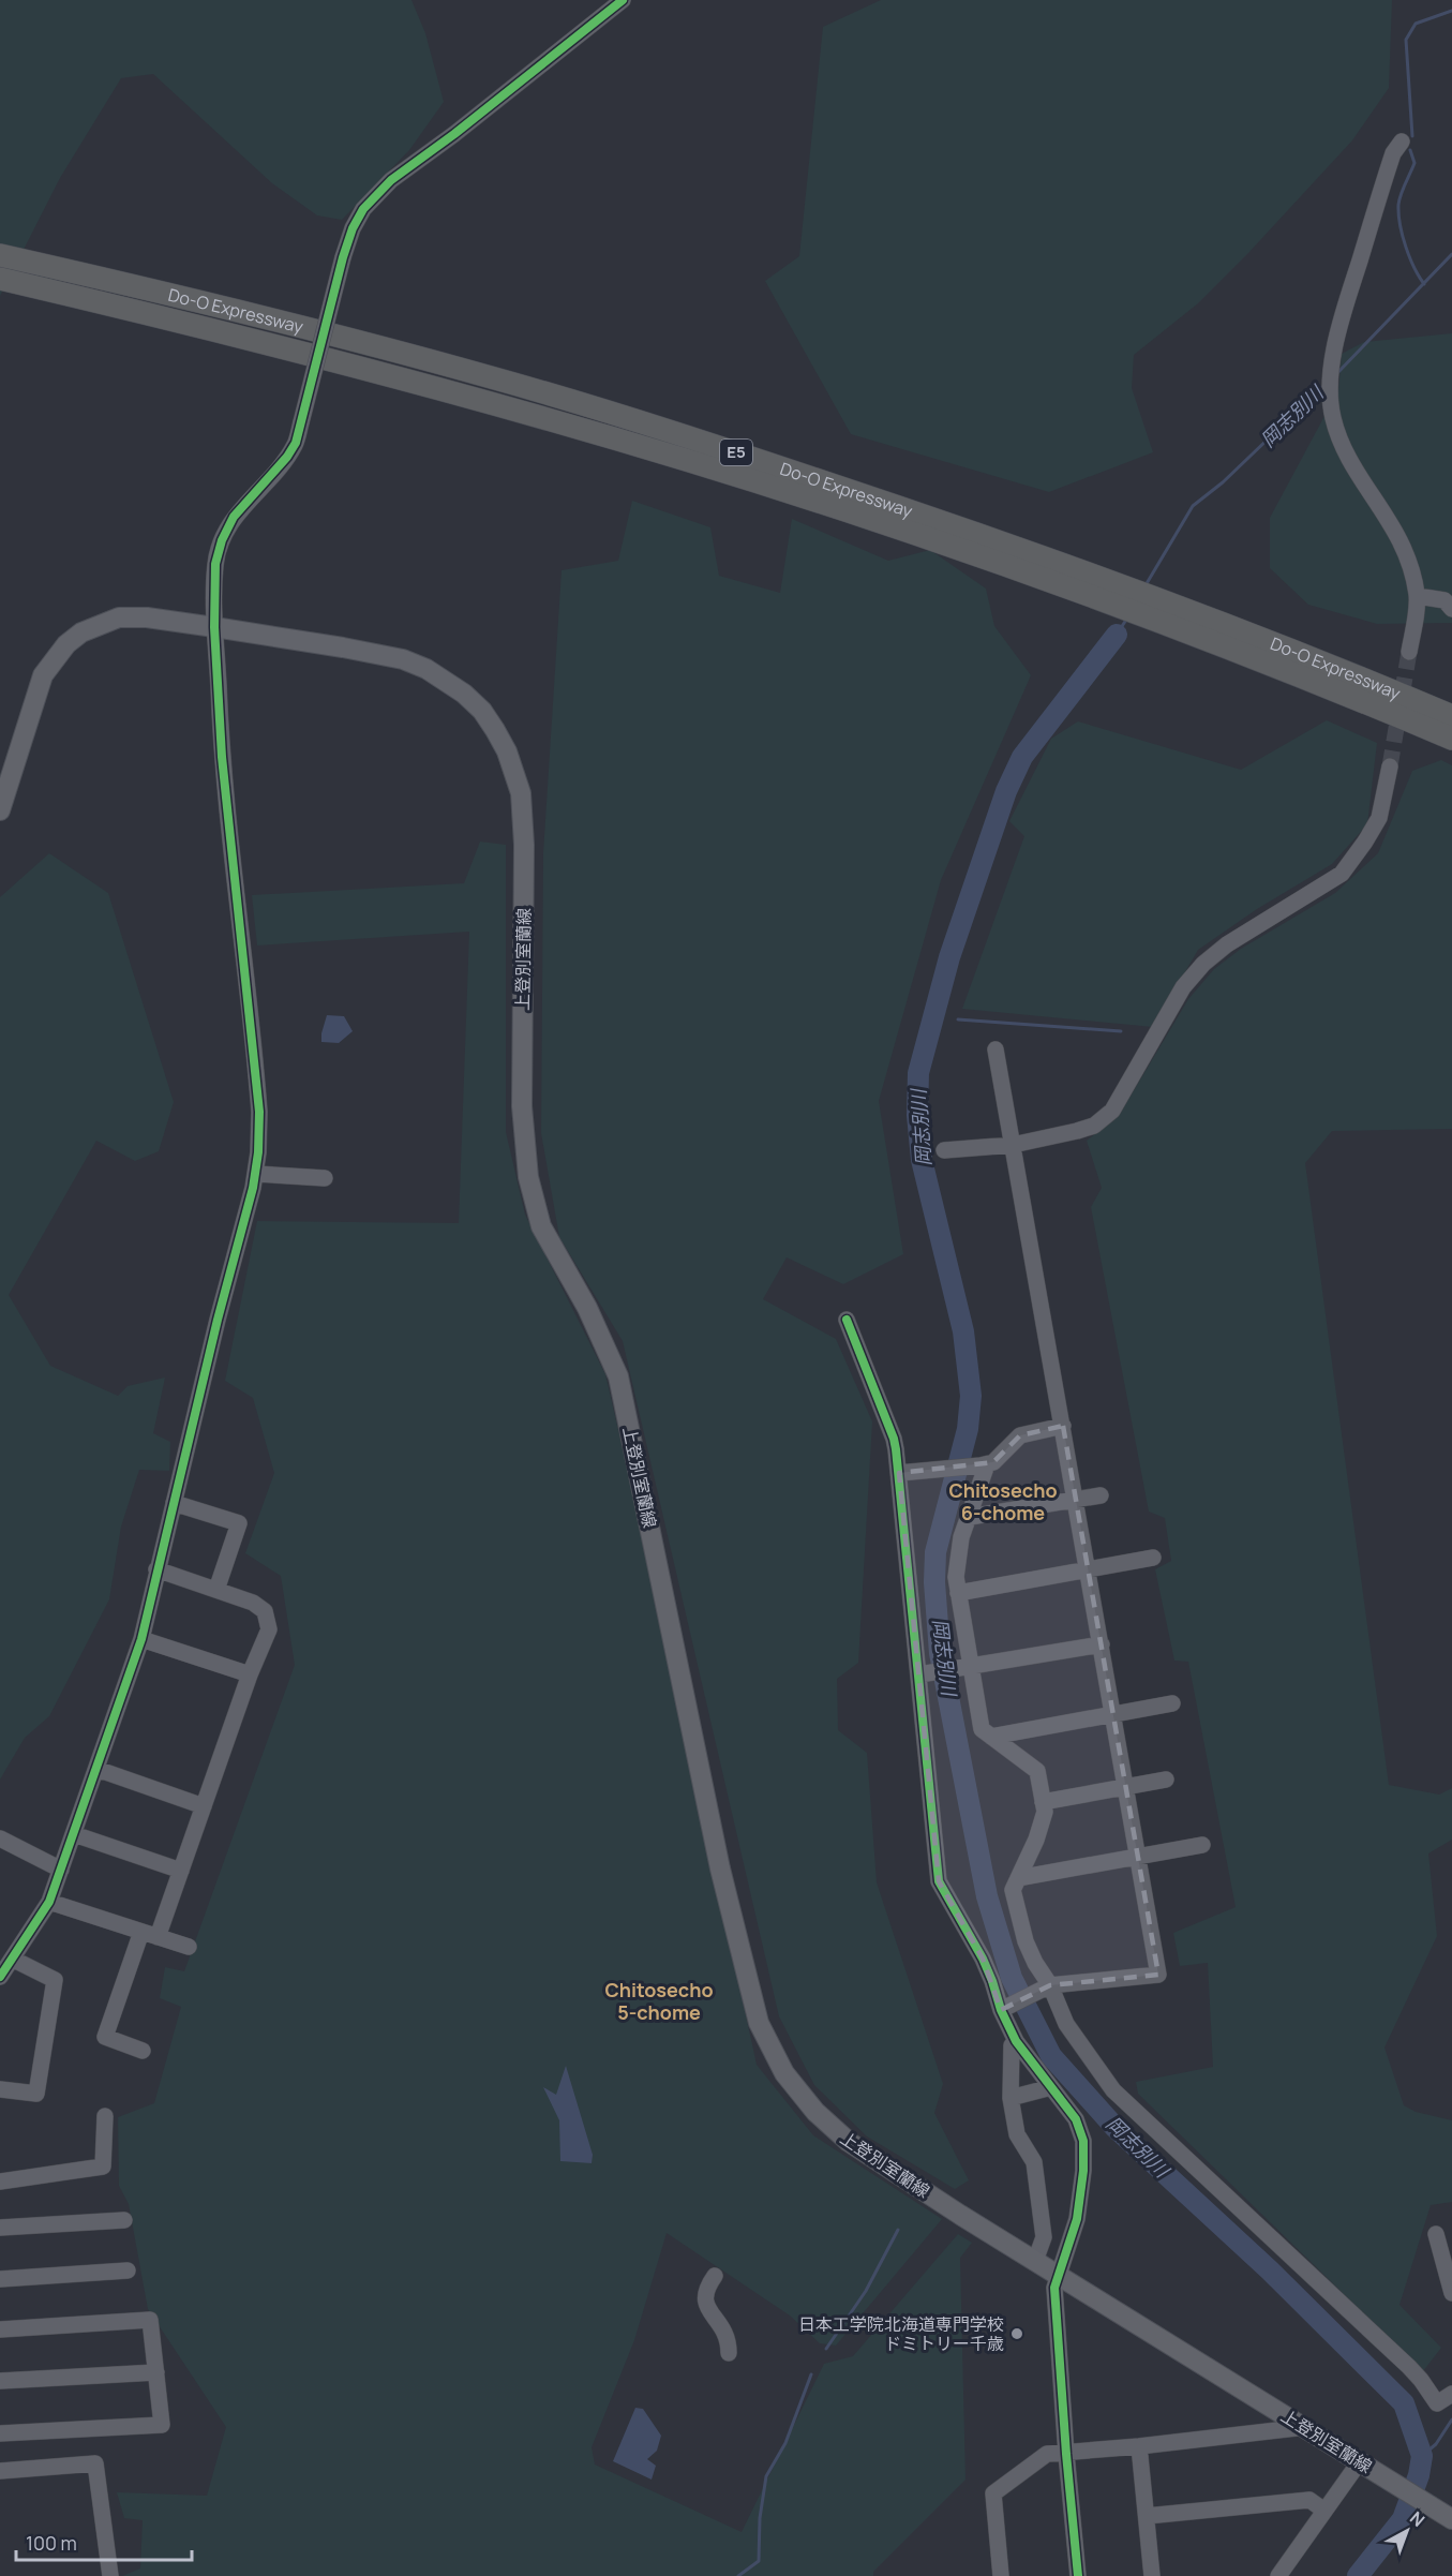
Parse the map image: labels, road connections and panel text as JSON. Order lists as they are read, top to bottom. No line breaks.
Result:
{"streets":{"highway":["Do-O Expressway","E5"],"main road":["上登別室蘭線"]},"districts":["Chitosecho 6-chome","Chitosecho 5-chome"],"water":["岡志別川"],"places":["日本工学院北海道専門学校 ドミトリー千歳"],"scale_bar":"100 m","north":"top right"}
